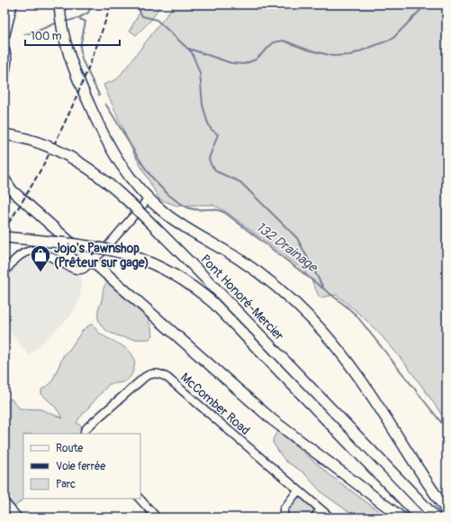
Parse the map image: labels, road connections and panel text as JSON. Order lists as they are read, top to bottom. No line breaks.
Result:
{"streets":{"highway":["Pont Honoré-Mercier"],"street":["McComber Road"]},"water":["132 Drainage"],"places":{"shop":["Jojo's Pawnshop (Prêteur sur gage)"]},"legend":["Route","Voie ferrée","Parc"],"scale_bar":"100 m"}
